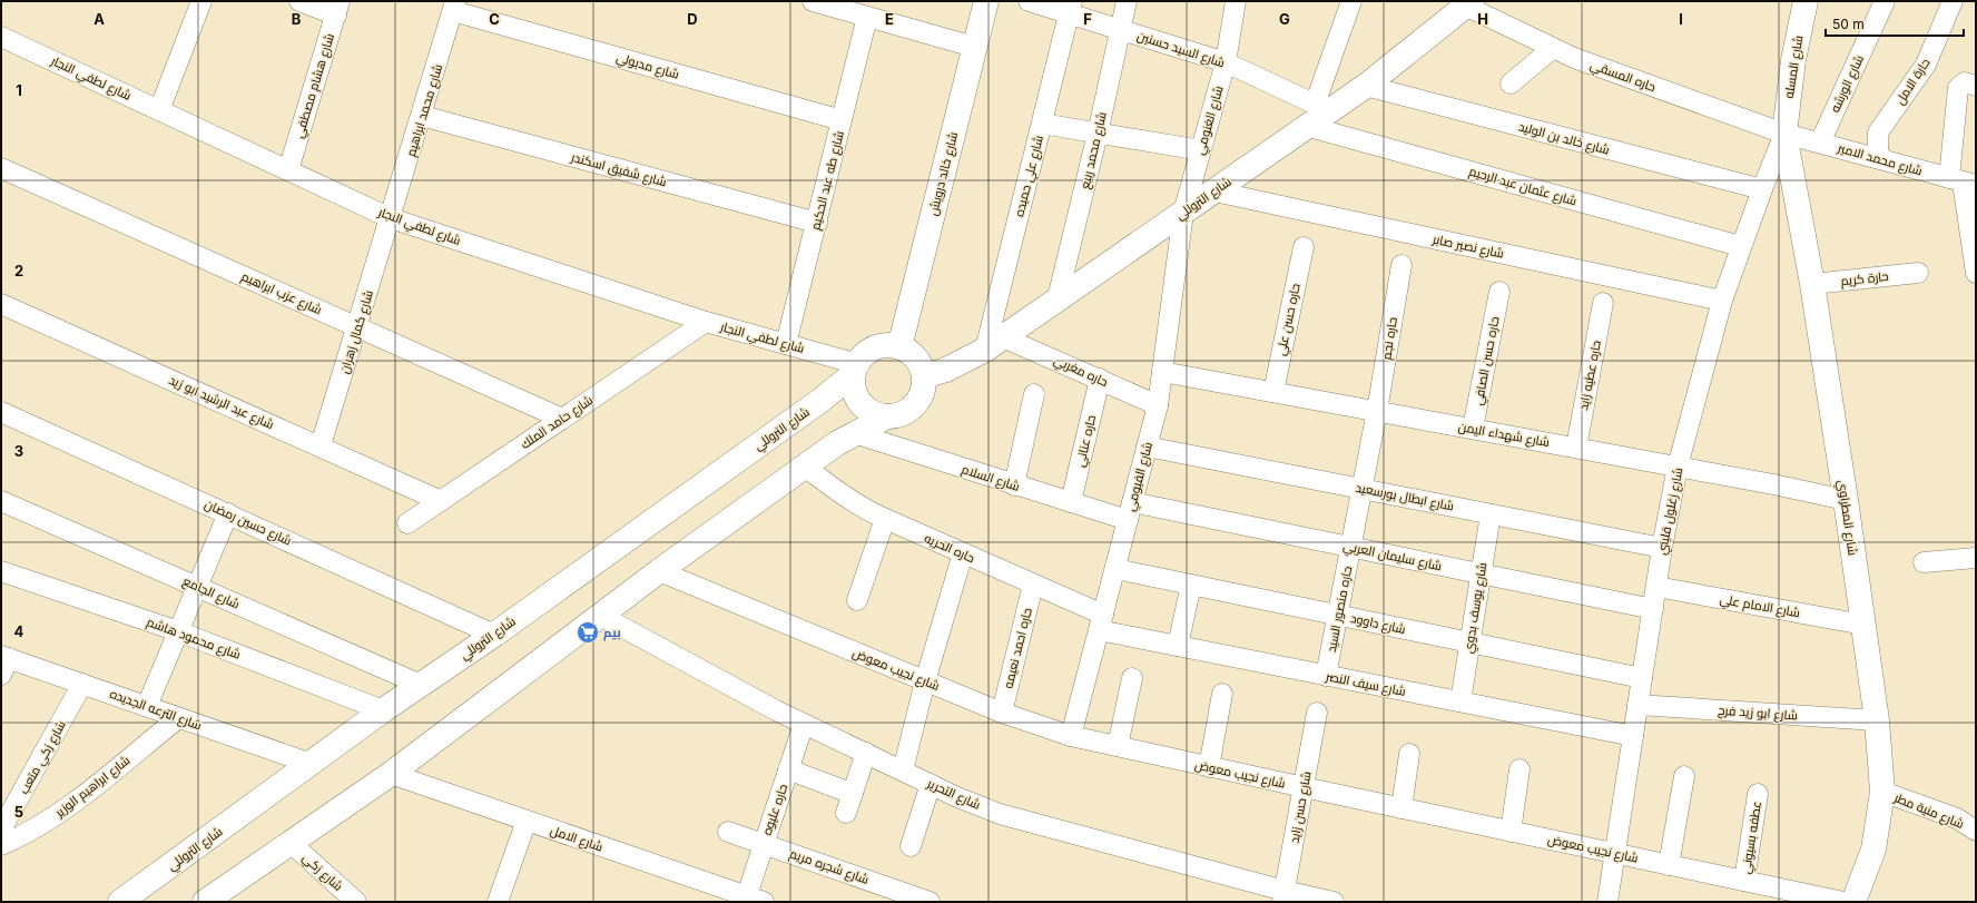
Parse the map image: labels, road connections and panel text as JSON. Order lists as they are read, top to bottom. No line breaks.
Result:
{"streets":{"street":["شارع السيد حسنين","شارع مدبولي","شارع المسله","حاره المسقي","شارع لطفي النجار","حارة الامل","شارع الورشه","شارع هشام مصطفي","شارع محمد ابراهيم","شارع الغنومي","شارع خالد بن الوليد","شارع محمد ربيع","شارع محمد الامير","شارع شفيق اسكندر","شارع خالد درويش","شارع علي حميده","شارع طه عبد الحكيم","شارع عثمان عبد الرحيم","شارع التروللي","شارع نصير صابر","حارة كريم","شارع عزب ابراهيم","حاره حسن علي","شارع كمال زهران","حاره نجم","حاره حسن الصافي","حاره مغربي","حاره عطيه زايد","شارع عبد الرشيد ابو زيد","شارع حامد الملك","شارع شهداء اليمن","حاره عناني","شارع الفيومي","شارع السلام","شارع ابطال بورسعيد","شارع زغلول قليني","شارع المطراوي","شارع حسين رمضان","حاره الحريه","شارع سليمان العربي","شارع الجامع","شارع الامام علي","شارع يوسف بدوي","حاره منصور السيد","شارع داوود","شارع محمود هاشم","حاره احمد نعيمه","شارع نجيب معوض","شارع سيف النصر","شارع الترعه الجديده","شارع ابو زيد فرج","شارع زكي متعب","شارع ابراهيم الوزير","شارع التحرير","شارع حسن زايد","حاره عليوه","شارع منية مطر","عطفه بسيوني","شارع الامل","شارع شجره مريم","شارع زكي"]},"crossings":[["شارع السيد حسنين","شارع الغنومي"],["شارع السيد حسنين","شارع محمد ربيع"],["شارع السيد حسنين","شارع علي حميده"],["شارع السيد حسنين","شارع عثمان عبد الرحيم"],["شارع السيد حسنين","شارع التروللي"],["شارع مدبولي","شارع محمد ابراهيم"],["شارع مدبولي","شارع طه عبد الحكيم"],["شارع المسله","حاره المسقي"],["شارع المسله","شارع محمد الامير"],["شارع المسله","شارع زغلول قليني"],["شارع المسله","شارع المطراوي"],["حاره المسقي","شارع محمد الامير"],["حاره المسقي","شارع التروللي"],["حاره المسقي","شارع زغلول قليني"],["حاره المسقي","شارع المطراوي"],["شارع لطفي النجار","شارع هشام مصطفي"],["شارع لطفي النجار","شارع محمد ابراهيم"],["شارع لطفي النجار","شارع خالد درويش"],["شارع لطفي النجار","شارع طه عبد الحكيم"],["شارع لطفي النجار","شارع التروللي"],["شارع لطفي النجار","شارع كمال زهران"],["شارع لطفي النجار","شارع حامد الملك"],["حارة الامل","شارع محمد الامير"],["شارع الورشه","شارع محمد الامير"],["شارع محمد ابراهيم","شارع شفيق اسكندر"],["شارع محمد ابراهيم","شارع كمال زهران"],["شارع الغنومي","شارع التروللي"],["شارع الغنومي","شارع الفيومي"],["شارع خالد بن الوليد","شارع التروللي"],["شارع خالد بن الوليد","شارع زغلول قليني"],["شارع محمد ربيع","شارع التروللي"],["شارع محمد الامير","شارع زغلول قليني"],["شارع محمد الامير","شارع المطراوي"],["شارع شفيق اسكندر","شارع طه عبد الحكيم"],["شارع خالد درويش","شارع التروللي"],["شارع علي حميده","شارع التروللي"],["شارع علي حميده","حاره مغربي"],["شارع عثمان عبد الرحيم","شارع التروللي"],["شارع عثمان عبد الرحيم","شارع زغلول قليني"],["شارع التروللي","شارع نصير صابر"],["شارع التروللي","حاره مغربي"],["شارع التروللي","شارع الفيومي"],["شارع التروللي","شارع حسين رمضان"],["شارع التروللي","شارع الجامع"],["شارع التروللي","شارع محمود هاشم"],["شارع التروللي","شارع الترعه الجديده"],["شارع نصير صابر","شارع زغلول قليني"],["حارة كريم","شارع المطراوي"],["شارع عزب ابراهيم","شارع كمال زهران"],["شارع عزب ابراهيم","شارع حامد الملك"],["حاره حسن علي","شارع شهداء اليمن"],["شارع كمال زهران","شارع عبد الرشيد ابو زيد"],["حاره نجم","شارع شهداء اليمن"],["حاره نجم","حاره منصور السيد"],["حاره حسن الصافي","شارع شهداء اليمن"],["حاره مغربي","حاره عناني"],["حاره مغربي","شارع الفيومي"],["حاره عطيه زايد","شارع شهداء اليمن"],["شارع عبد الرشيد ابو زيد","شارع حامد الملك"],["شارع شهداء اليمن","شارع الفيومي"],["شارع شهداء اليمن","شارع زغلول قليني"],["شارع شهداء اليمن","شارع المطراوي"],["شارع شهداء اليمن","حاره منصور السيد"],["حاره عناني","شارع السلام"],["شارع الفيومي","شارع السلام"],["شارع الفيومي","شارع ابطال بورسعيد"],["شارع الفيومي","حاره الحريه"],["شارع الفيومي","شارع سليمان العربي"],["شارع الفيومي","شارع داوود"],["شارع الفيومي","شارع نجيب معوض"],["شارع الفيومي","شارع سيف النصر"],["شارع السلام","شارع سليمان العربي"],["شارع ابطال بورسعيد","شارع زغلول قليني"],["شارع ابطال بورسعيد","شارع يوسف بدوي"],["شارع ابطال بورسعيد","حاره منصور السيد"],["شارع زغلول قليني","شارع المطراوي"],["شارع زغلول قليني","شارع سليمان العربي"],["شارع زغلول قليني","شارع الامام علي"],["شارع زغلول قليني","شارع داوود"],["شارع زغلول قليني","شارع نجيب معوض"],["شارع زغلول قليني","شارع سيف النصر"],["شارع زغلول قليني","شارع ابو زيد فرج"],["شارع المطراوي","شارع الامام علي"],["شارع المطراوي","شارع ابو زيد فرج"],["شارع المطراوي","شارع منية مطر"],["حاره الحريه","حاره احمد نعيمه"],["حاره الحريه","شارع سيف النصر"],["شارع سليمان العربي","شارع يوسف بدوي"],["شارع سليمان العربي","حاره منصور السيد"],["شارع يوسف بدوي","شارع داوود"],["شارع يوسف بدوي","شارع سيف النصر"],["حاره منصور السيد","شارع داوود"],["حاره منصور السيد","شارع سيف النصر"],["حاره احمد نعيمه","شارع نجيب معوض"],["شارع نجيب معوض","شارع حسن زايد"],["شارع نجيب معوض","عطفه بسيوني"],["شارع الترعه الجديده","شارع زكي متعب"],["شارع الترعه الجديده","شارع ابراهيم الوزير"],["شارع التحرير","شارع حسن زايد"],["شارع التحرير","حاره عليوه"],["حاره عليوه","شارع الامل"],["حاره عليوه","شارع شجره مريم"]],"places":{"supermarket":["بيم"]},"scale_bar":"50 m","grid":{"columns":["A","B","C","D","E","F","G","H","I"],"rows":["1","2","3","4","5"]}}
